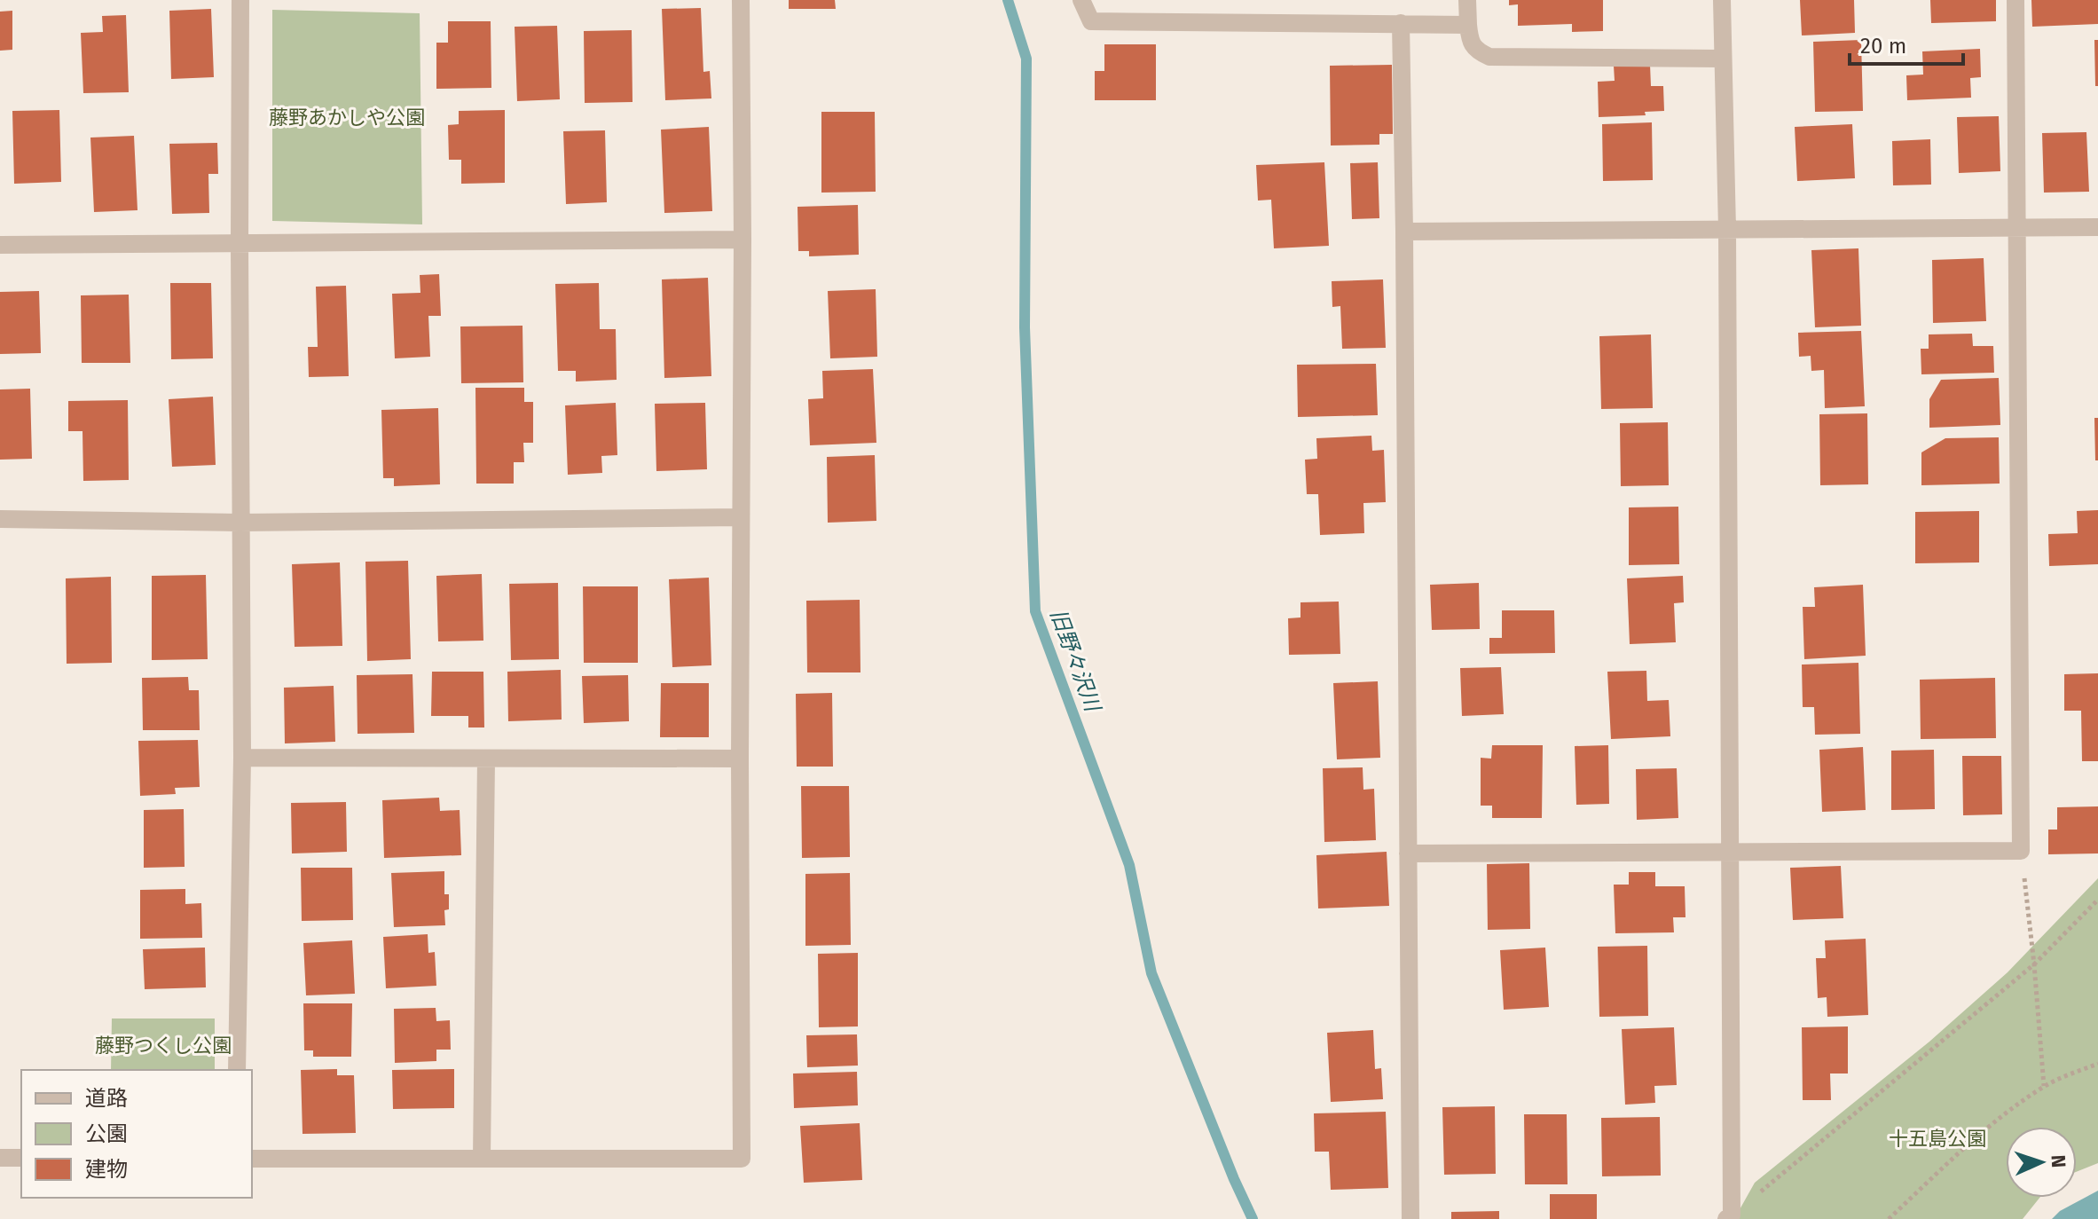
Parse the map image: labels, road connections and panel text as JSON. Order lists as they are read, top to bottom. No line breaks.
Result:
{"water":["旧野々沢川"],"parks":["藤野あかしや公園","藤野つくし公園","十五島公園"],"legend":["道路","公園","建物"],"scale_bar":"20 m","north":"right"}
